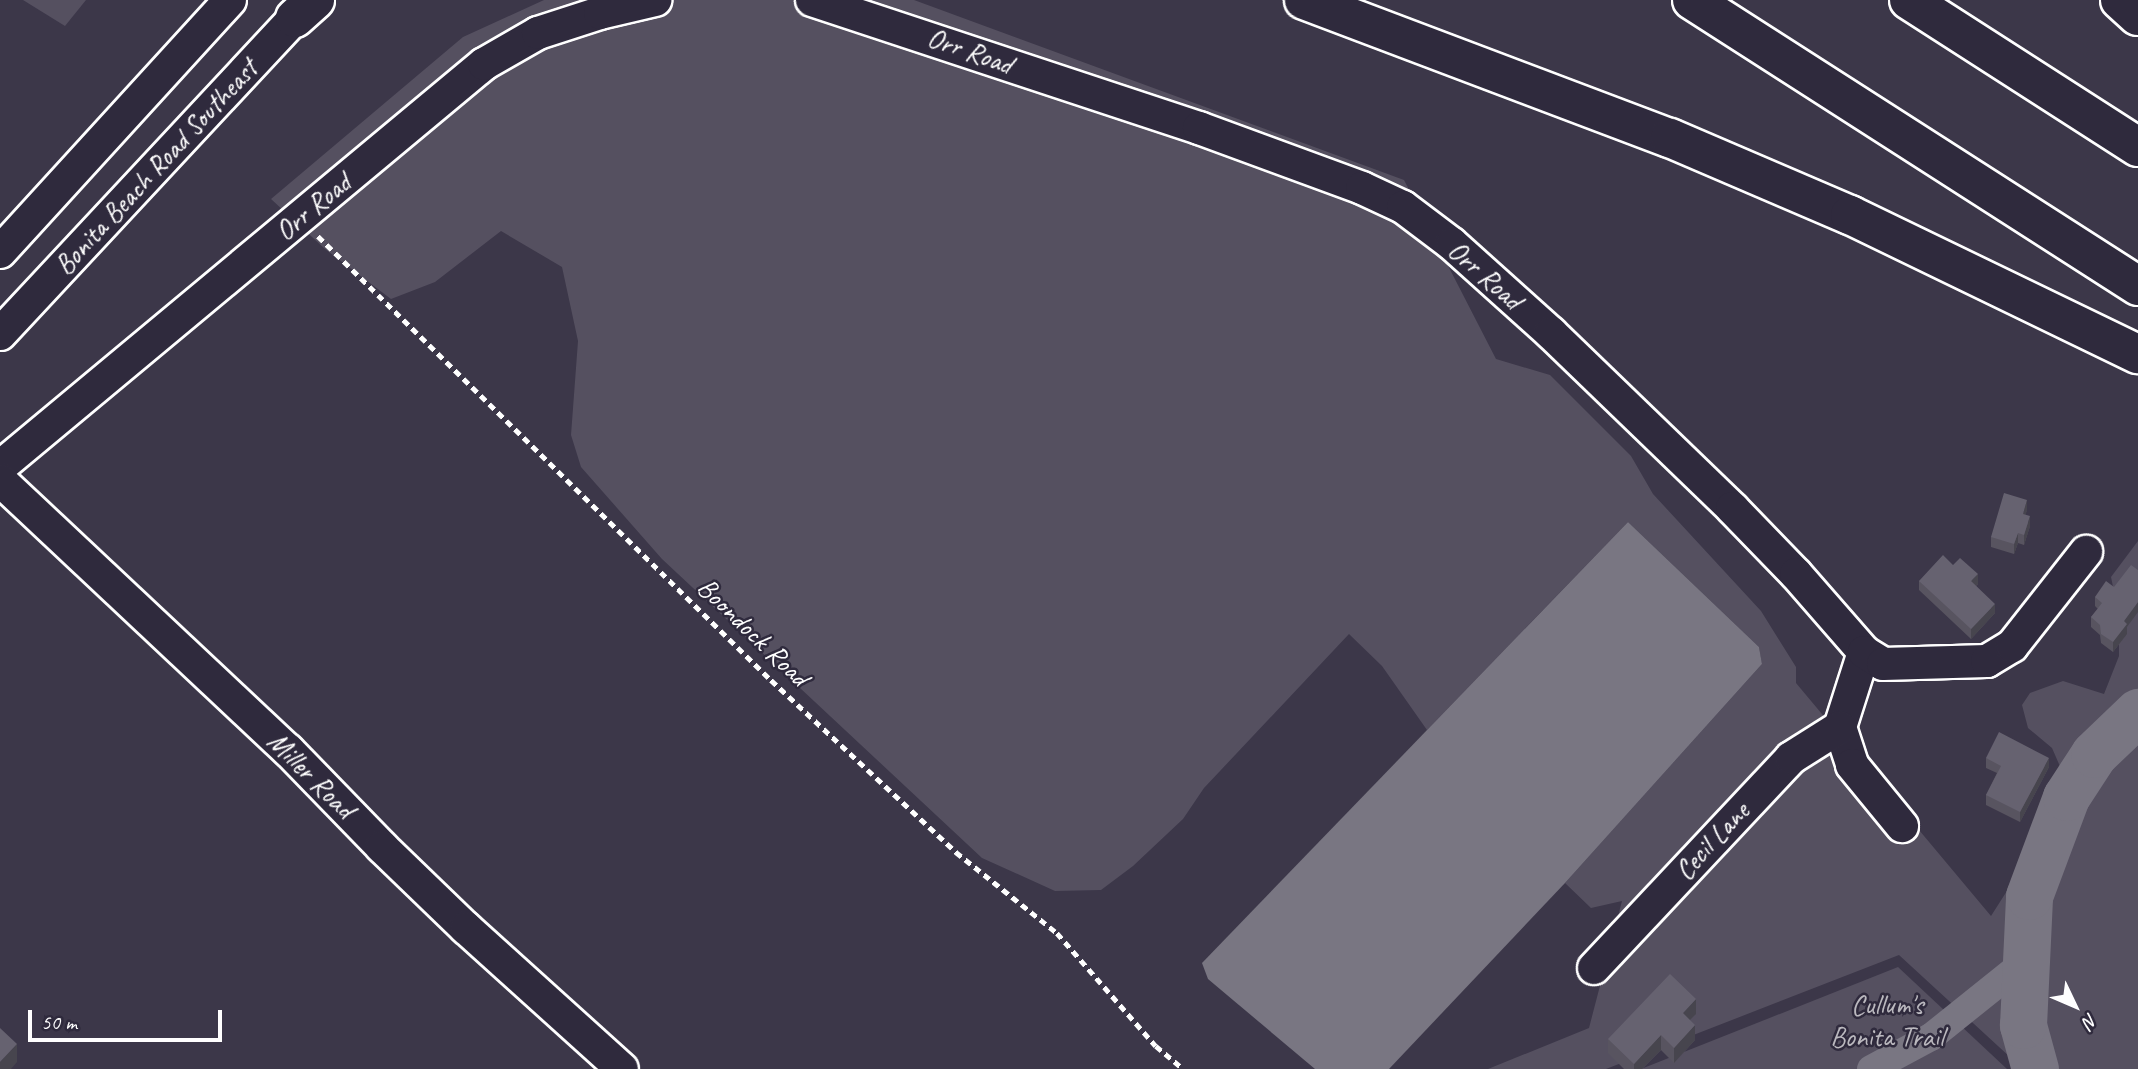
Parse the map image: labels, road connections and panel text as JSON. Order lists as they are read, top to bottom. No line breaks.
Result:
{"streets":{"street":["Orr Road","Bonita Beach Road Southeast","Miller Road","Cecil Lane"],"path":["Boondock Road"]},"crossings":[["Orr Road","Boondock Road"]],"parks":["Cullum's Bonita Trail"],"scale_bar":"50 m","north":"bottom right"}
